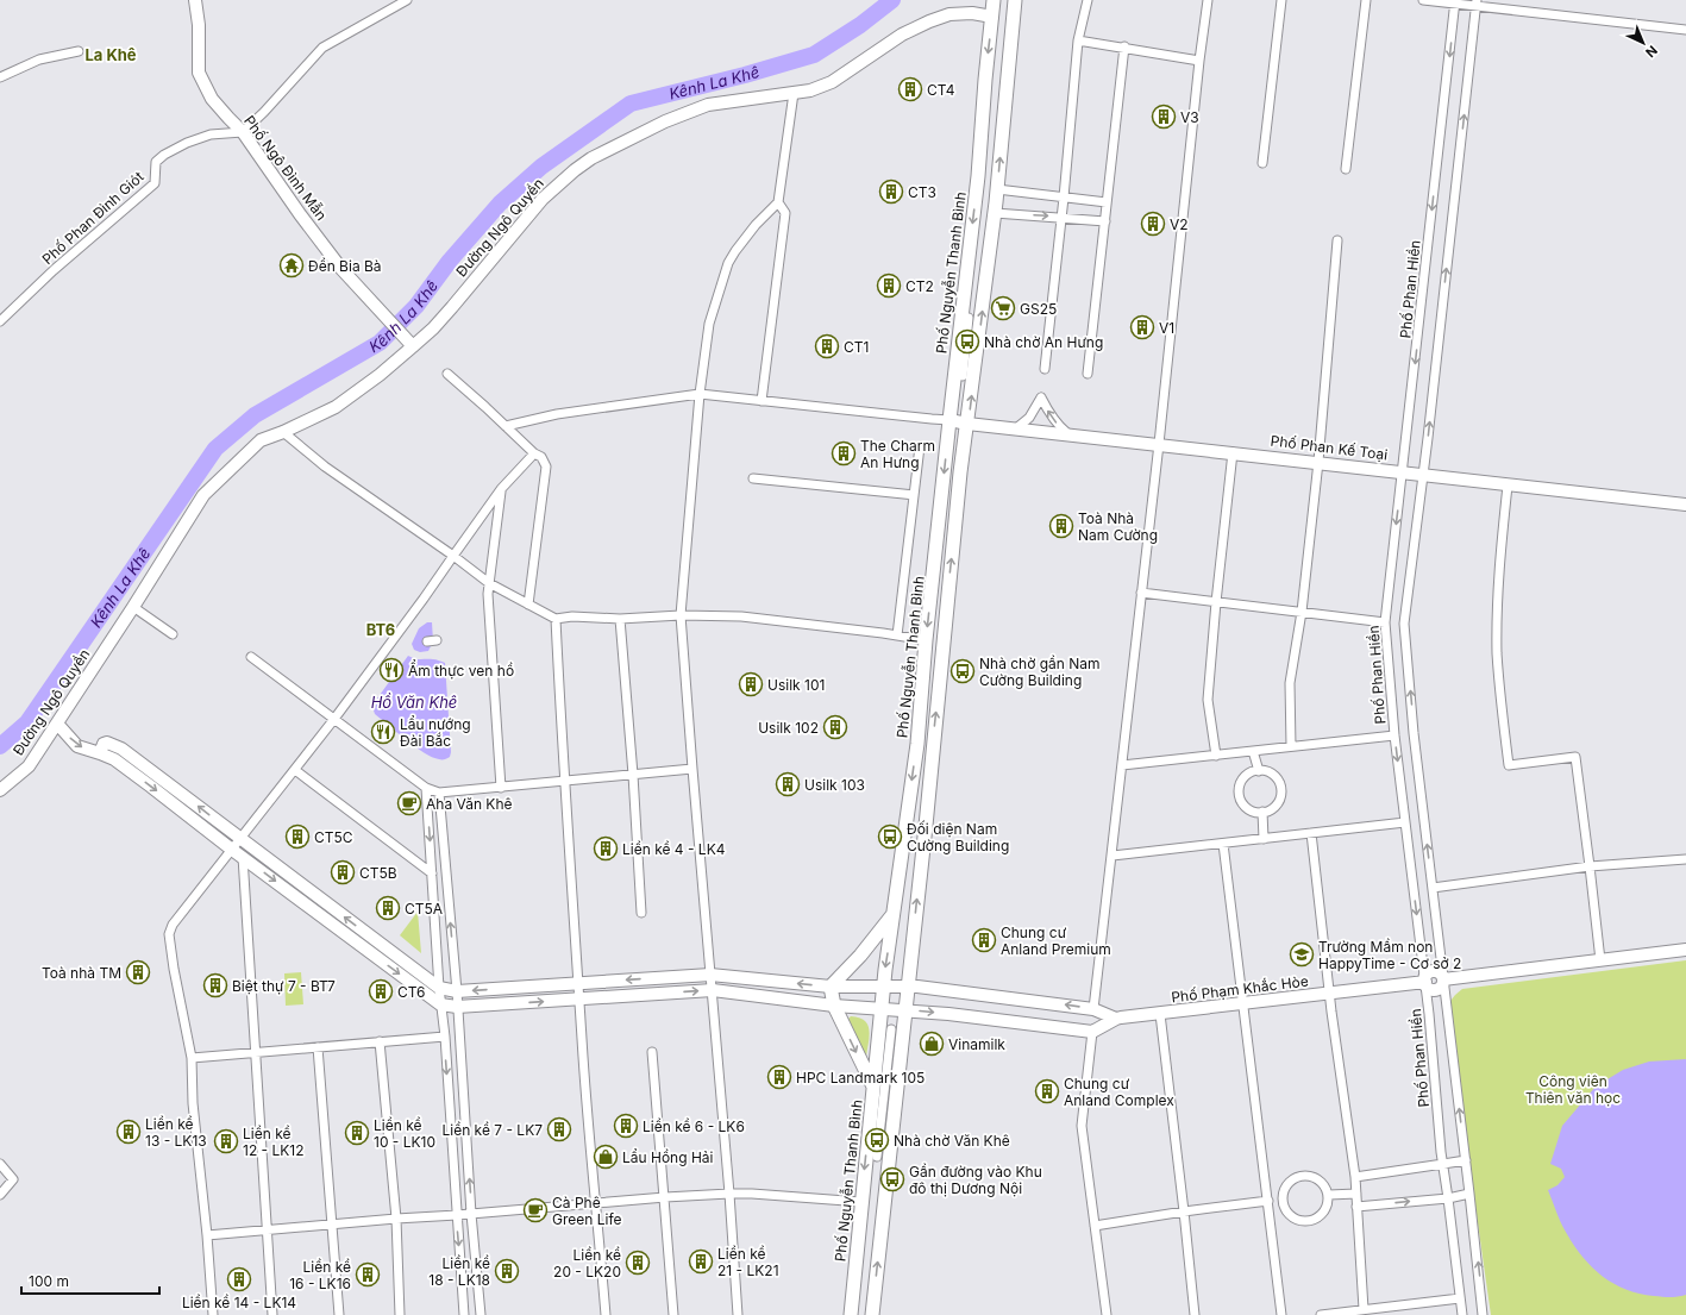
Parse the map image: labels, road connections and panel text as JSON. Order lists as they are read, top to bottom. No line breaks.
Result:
{"streets":{"main road":["Phố Nguyễn Thanh Bình"],"street":["Phố Ngô Đình Mẫn","Phố Phan Đình Giót","Đường Ngô Quyền","Phố Phan Hiền","Phố Phan Kế Toại","Phố Phạm Khắc Hòe"]},"crossings":[["Phố Ngô Đình Mẫn","Phố Phan Đình Giót"],["Phố Ngô Đình Mẫn","Đường Ngô Quyền"],["Đường Ngô Quyền","Phố Nguyễn Thanh Bình"],["Phố Nguyễn Thanh Bình","Phố Phan Kế Toại"],["Phố Phan Hiền","Phố Phan Kế Toại"],["Phố Phan Hiền","Phố Phạm Khắc Hòe"]],"districts":["La Khê","BT6"],"water":["Kênh La Khê","Hồ Văn Khê"],"parks":["Công viên Thiên văn học"],"places":{"building":["CT4","V3","CT3","V2","CT2","V1","CT1","The Charm An Hưng","Toà Nhà Nam Cường","Usilk 101","Usilk 102","Usilk 103","CT5C","Liền kề 4 - LK4","CT5B","CT5A","Chung cư Anland Premium","Toà nhà TM","Biệt thự 7 - BT7","CT6","HPC Landmark 105","Chung cư Anland Complex","Liền kề 6 - LK6","Liền kề 7 - LK7","Liền kề 13 - LK13","Liền kề 10 - LK10","Liền kề 12 - LK12","Liền kề 21 - LK21","Liền kề 20 - LK20","Liền kề 18 - LK18","Liền kề 16 - LK16","Liền kề 14 - LK14"],"temple":["Đền Bia Bà"],"supermarket":["GS25"],"bus stop":["Nhà chờ An Hưng","Nhà chờ gần Nam Cường Building","Đối diện Nam Cường Building","Nhà chờ Văn Khê","Gần đường vào Khu đô thị Dương Nội"],"restaurant":["Ẩm thực ven hồ","Lẩu nướng Đài Bắc"],"cafe":["Aha Văn Khê","Cà Phê Green Life"],"school or university":["Trường Mầm non HappyTime - Cơ sở 2"],"shop":["Vinamilk","Lẩu Hồng Hải"]},"scale_bar":"100 m","north":"bottom right"}
